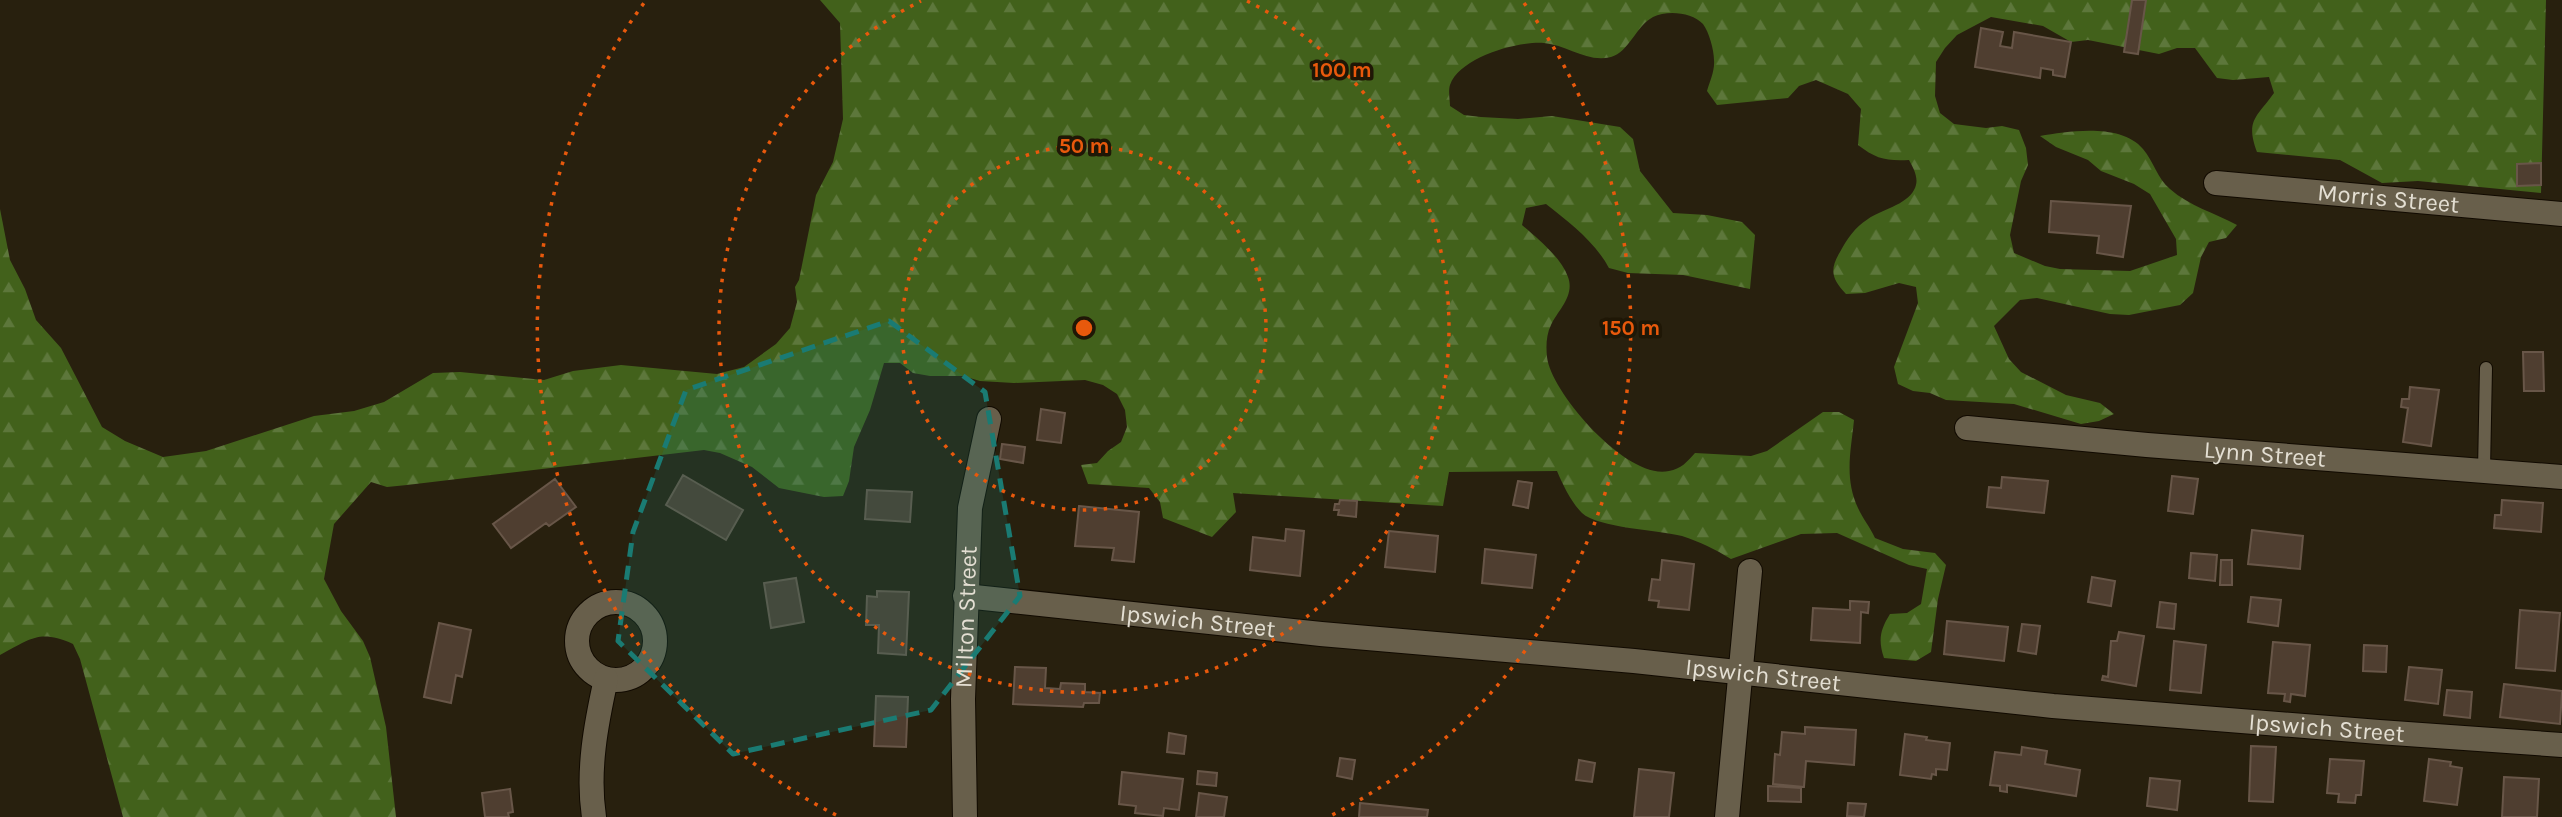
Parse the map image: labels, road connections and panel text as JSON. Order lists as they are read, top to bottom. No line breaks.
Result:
{"streets":{"street":["Morris Street","Lynn Street","Milton Street","Ipswich Street"]},"crossings":[["Milton Street","Ipswich Street"]],"rings":["100 m","50 m","150 m"]}
